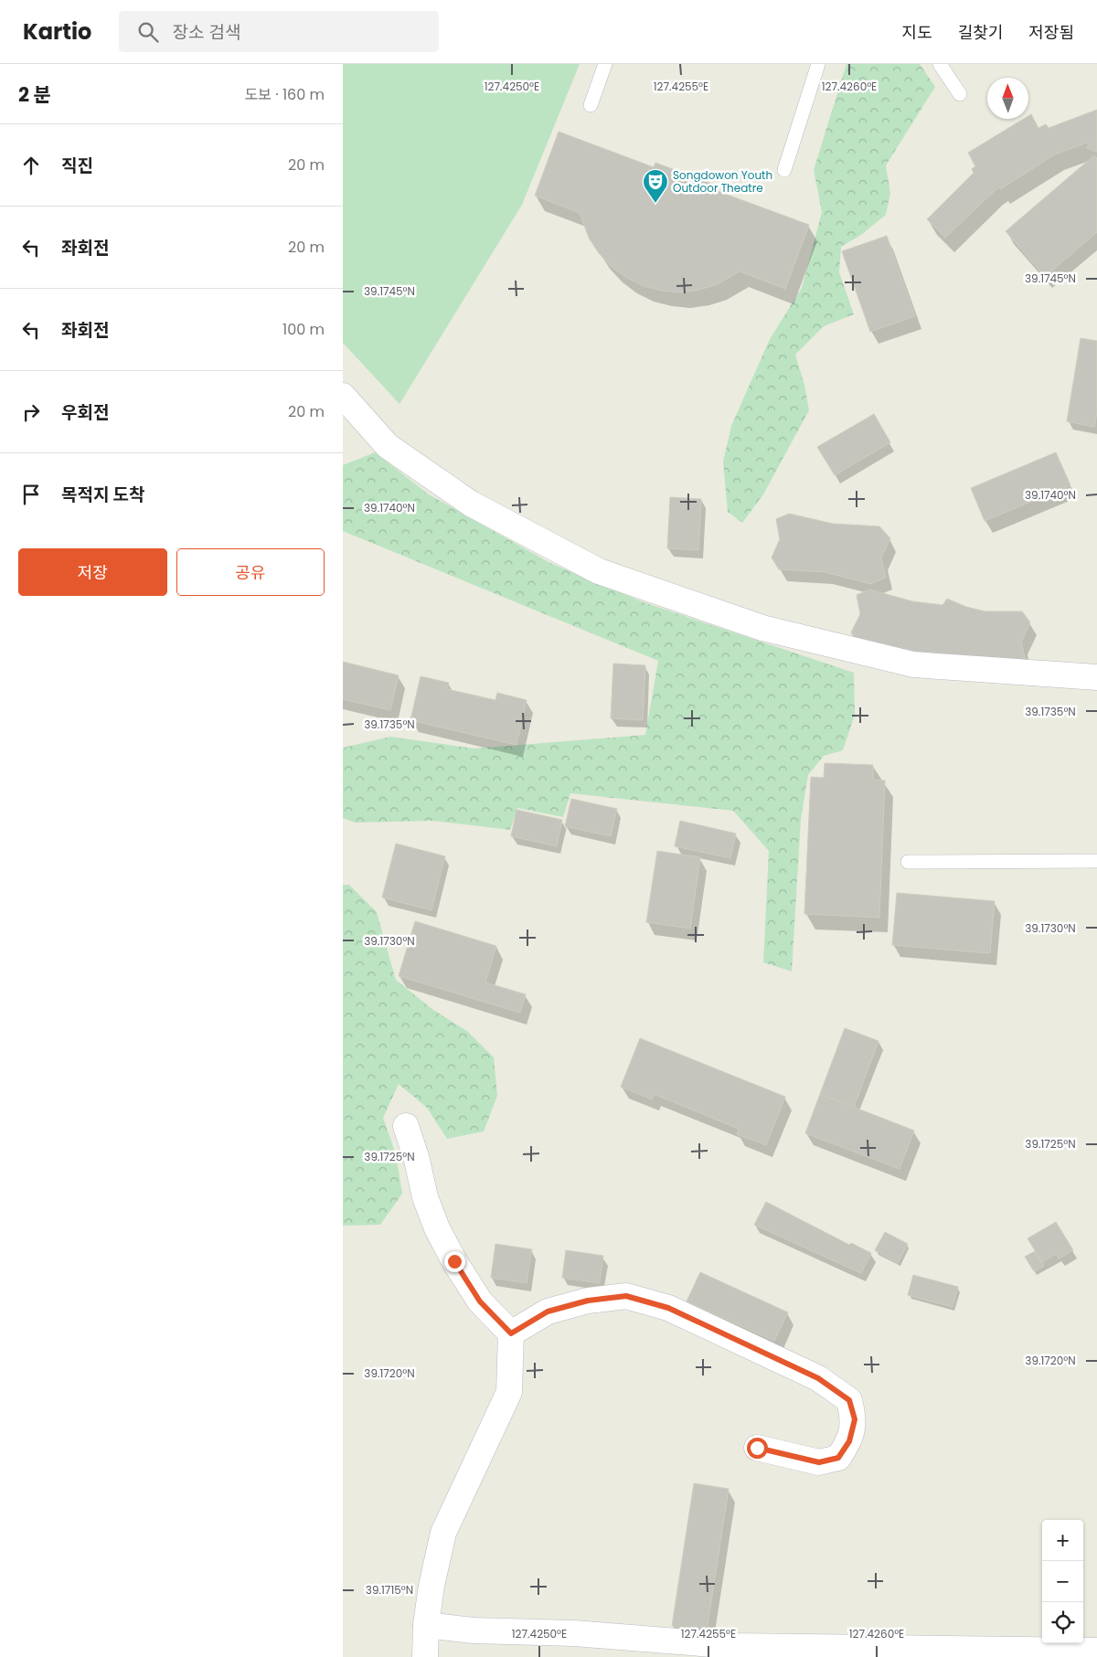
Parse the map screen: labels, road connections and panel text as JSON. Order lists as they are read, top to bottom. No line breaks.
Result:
{"places":{"theatre":["Songdowon Youth Outdoor Theatre"]},"north":"top","page":{"header":"Kartio","search":"장소 검색","nav":["지도","길찾기","저장됨"],"heading":["2 분","도보 · 160 m"],"list":[["직진","20 m"],["좌회전","20 m"],["좌회전","100 m"],["우회전","20 m"],"목적지 도착"],"buttons":["저장","공유"],"map_buttons":["+","−"]},"coordinates":["127.4250°E","127.4255°E","127.4260°E","39.1745°N","39.1740°N","39.1735°N","39.1730°N","39.1725°N","39.1720°N","39.1715°N"]}
